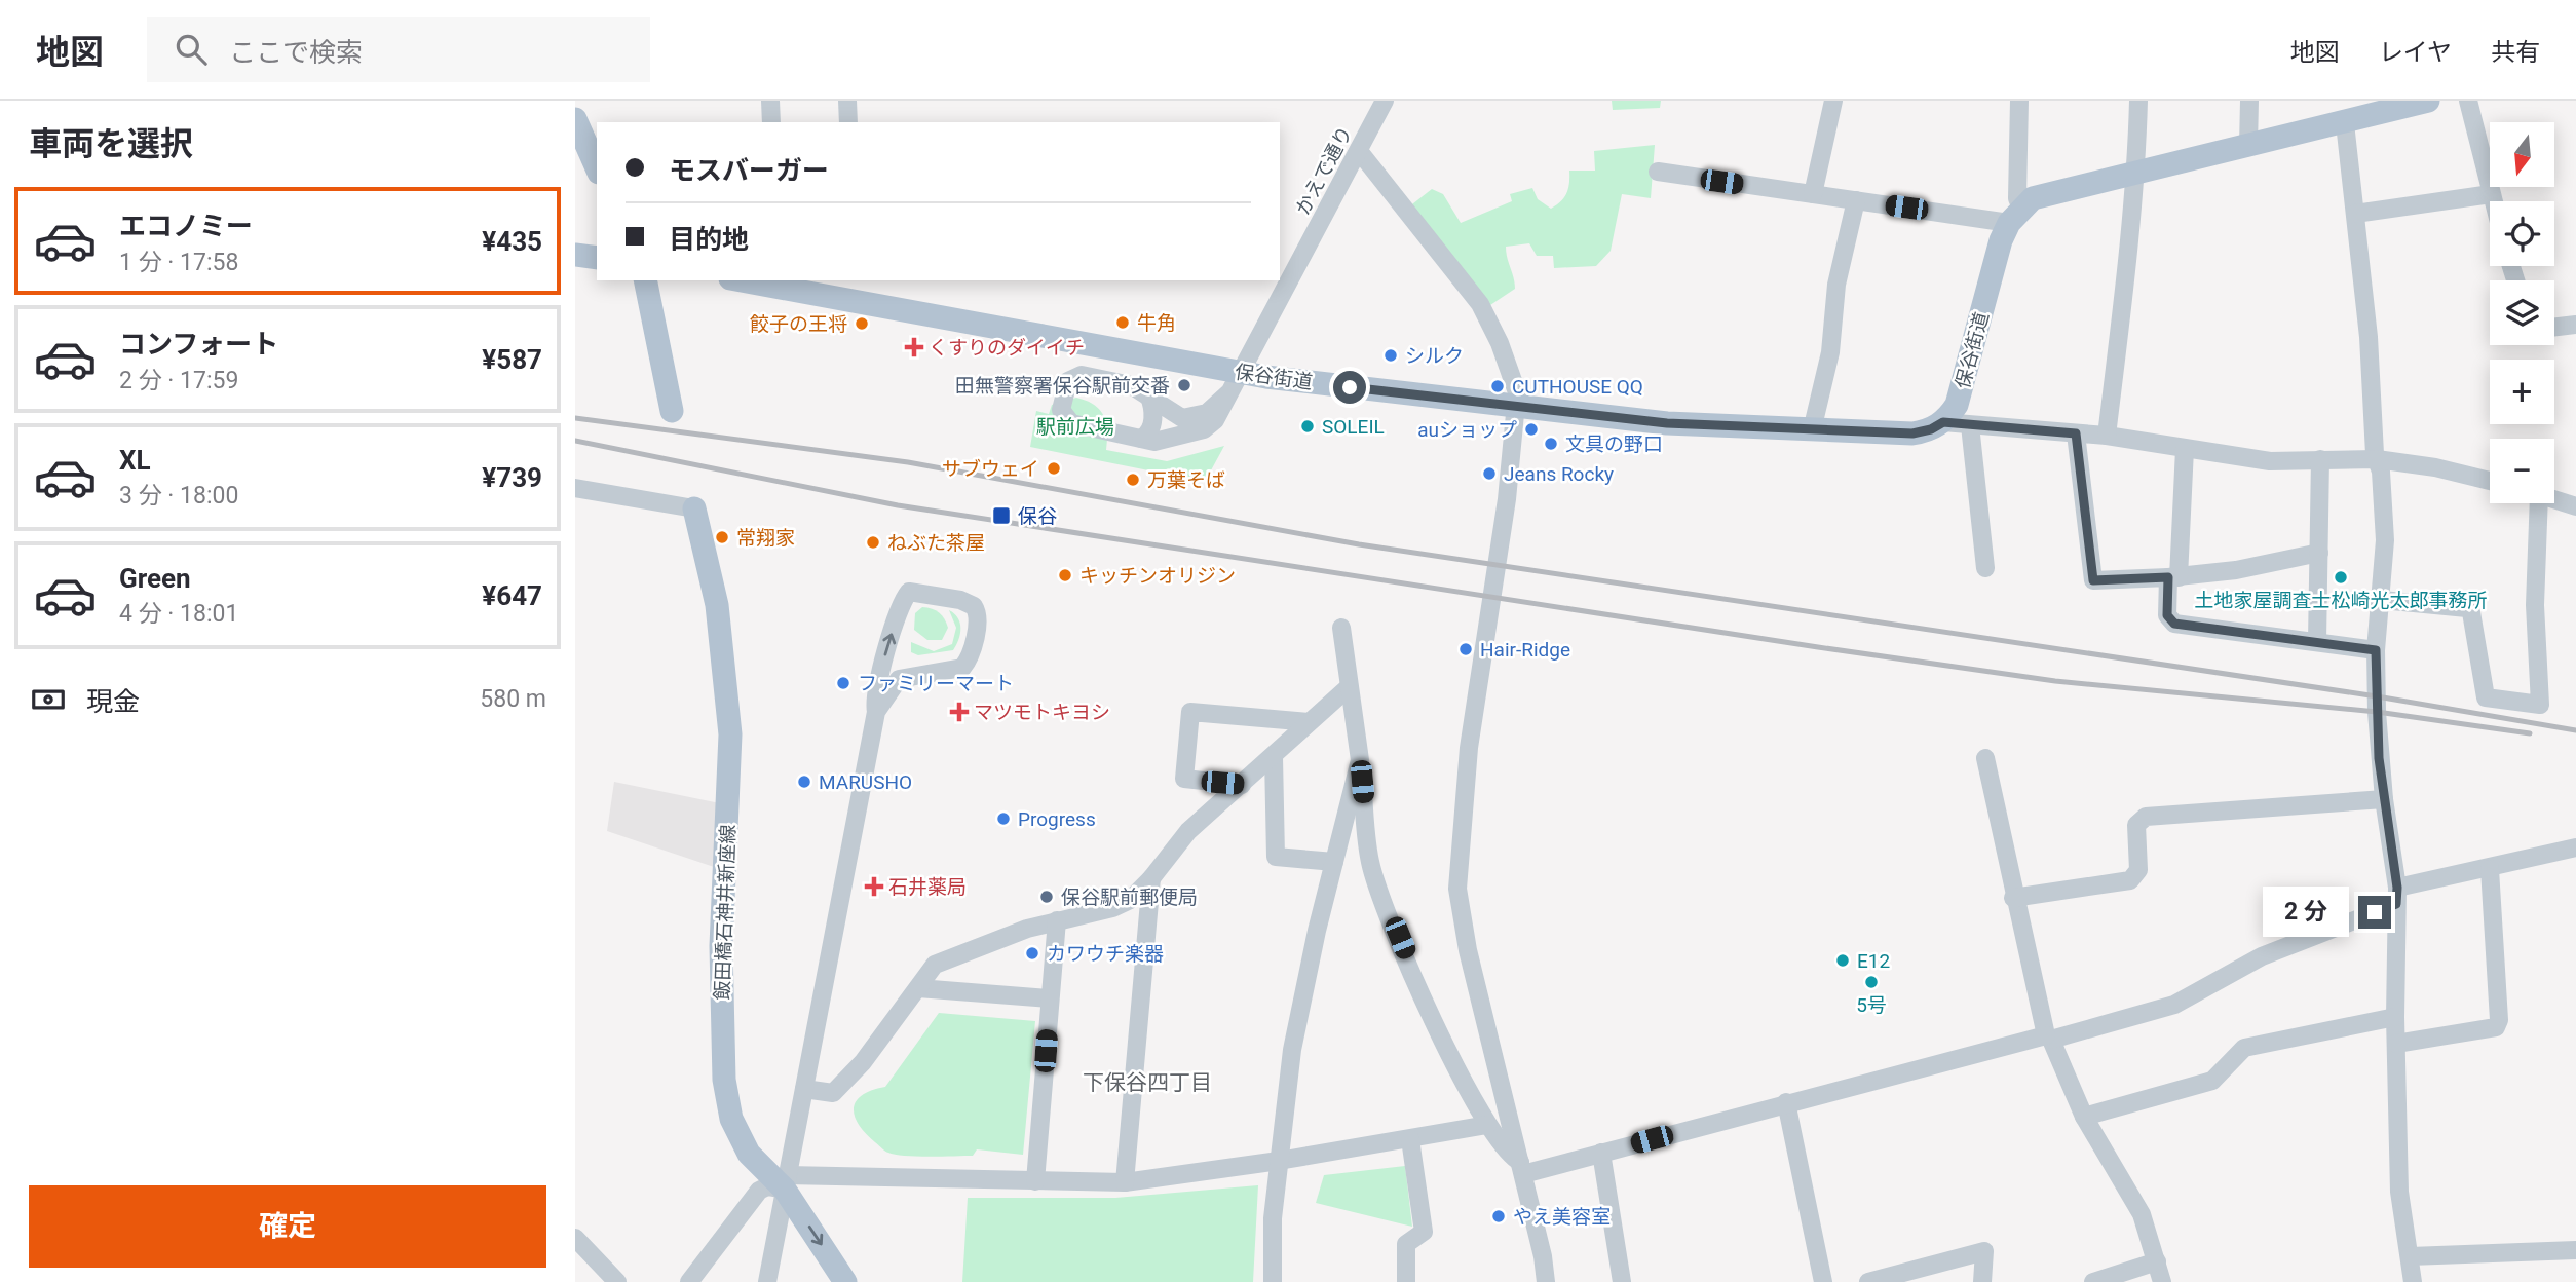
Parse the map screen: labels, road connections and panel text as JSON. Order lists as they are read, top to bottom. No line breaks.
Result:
{"streets":{"main road":["保谷街道","飯田橋石神井新座線"],"street":["かえで通り"]},"crossings":[["かえで通り","保谷街道"]],"districts":["下保谷四丁目"],"parks":["駅前広場"],"places":{"other":["牛角","餃子の王将","シルク","田無警察署保谷駅前交番","CUTHOUSE QQ","SOLEIL","auショップ","文具の野口","サブウェイ","Jeans Rocky","万葉そば","常翔家","ねぶた茶屋","キッチンオリジン","土地家屋調査士松崎光太郎事務所","Hair-Ridge","ファミリーマート","MARUSHO","Progress","保谷駅前郵便局","カワウチ楽器","E12","5号","やえ美容室"],"health":["くすりのダイイチ","マツモトキヨシ","石井薬局"],"transit":["保谷"]},"north":"bottom","page":{"header":"地図","search":"ここで検索","nav":["地図","レイヤ","共有"],"heading":"車両を選択","map_buttons":["+","−"],"banner":["モスバーガー","目的地"],"list":[{"name":"エコノミー","note":"1 分 · 17:58","value":"¥435"},{"name":"コンフォート","note":"2 分 · 17:59","value":"¥587"},{"name":"XL","note":"3 分 · 18:00","value":"¥739"},{"name":"Green","note":"4 分 · 18:01","value":"¥647"}],"pay":["現金","580 m"],"bubble":"2 分","buttons":"確定"}}
